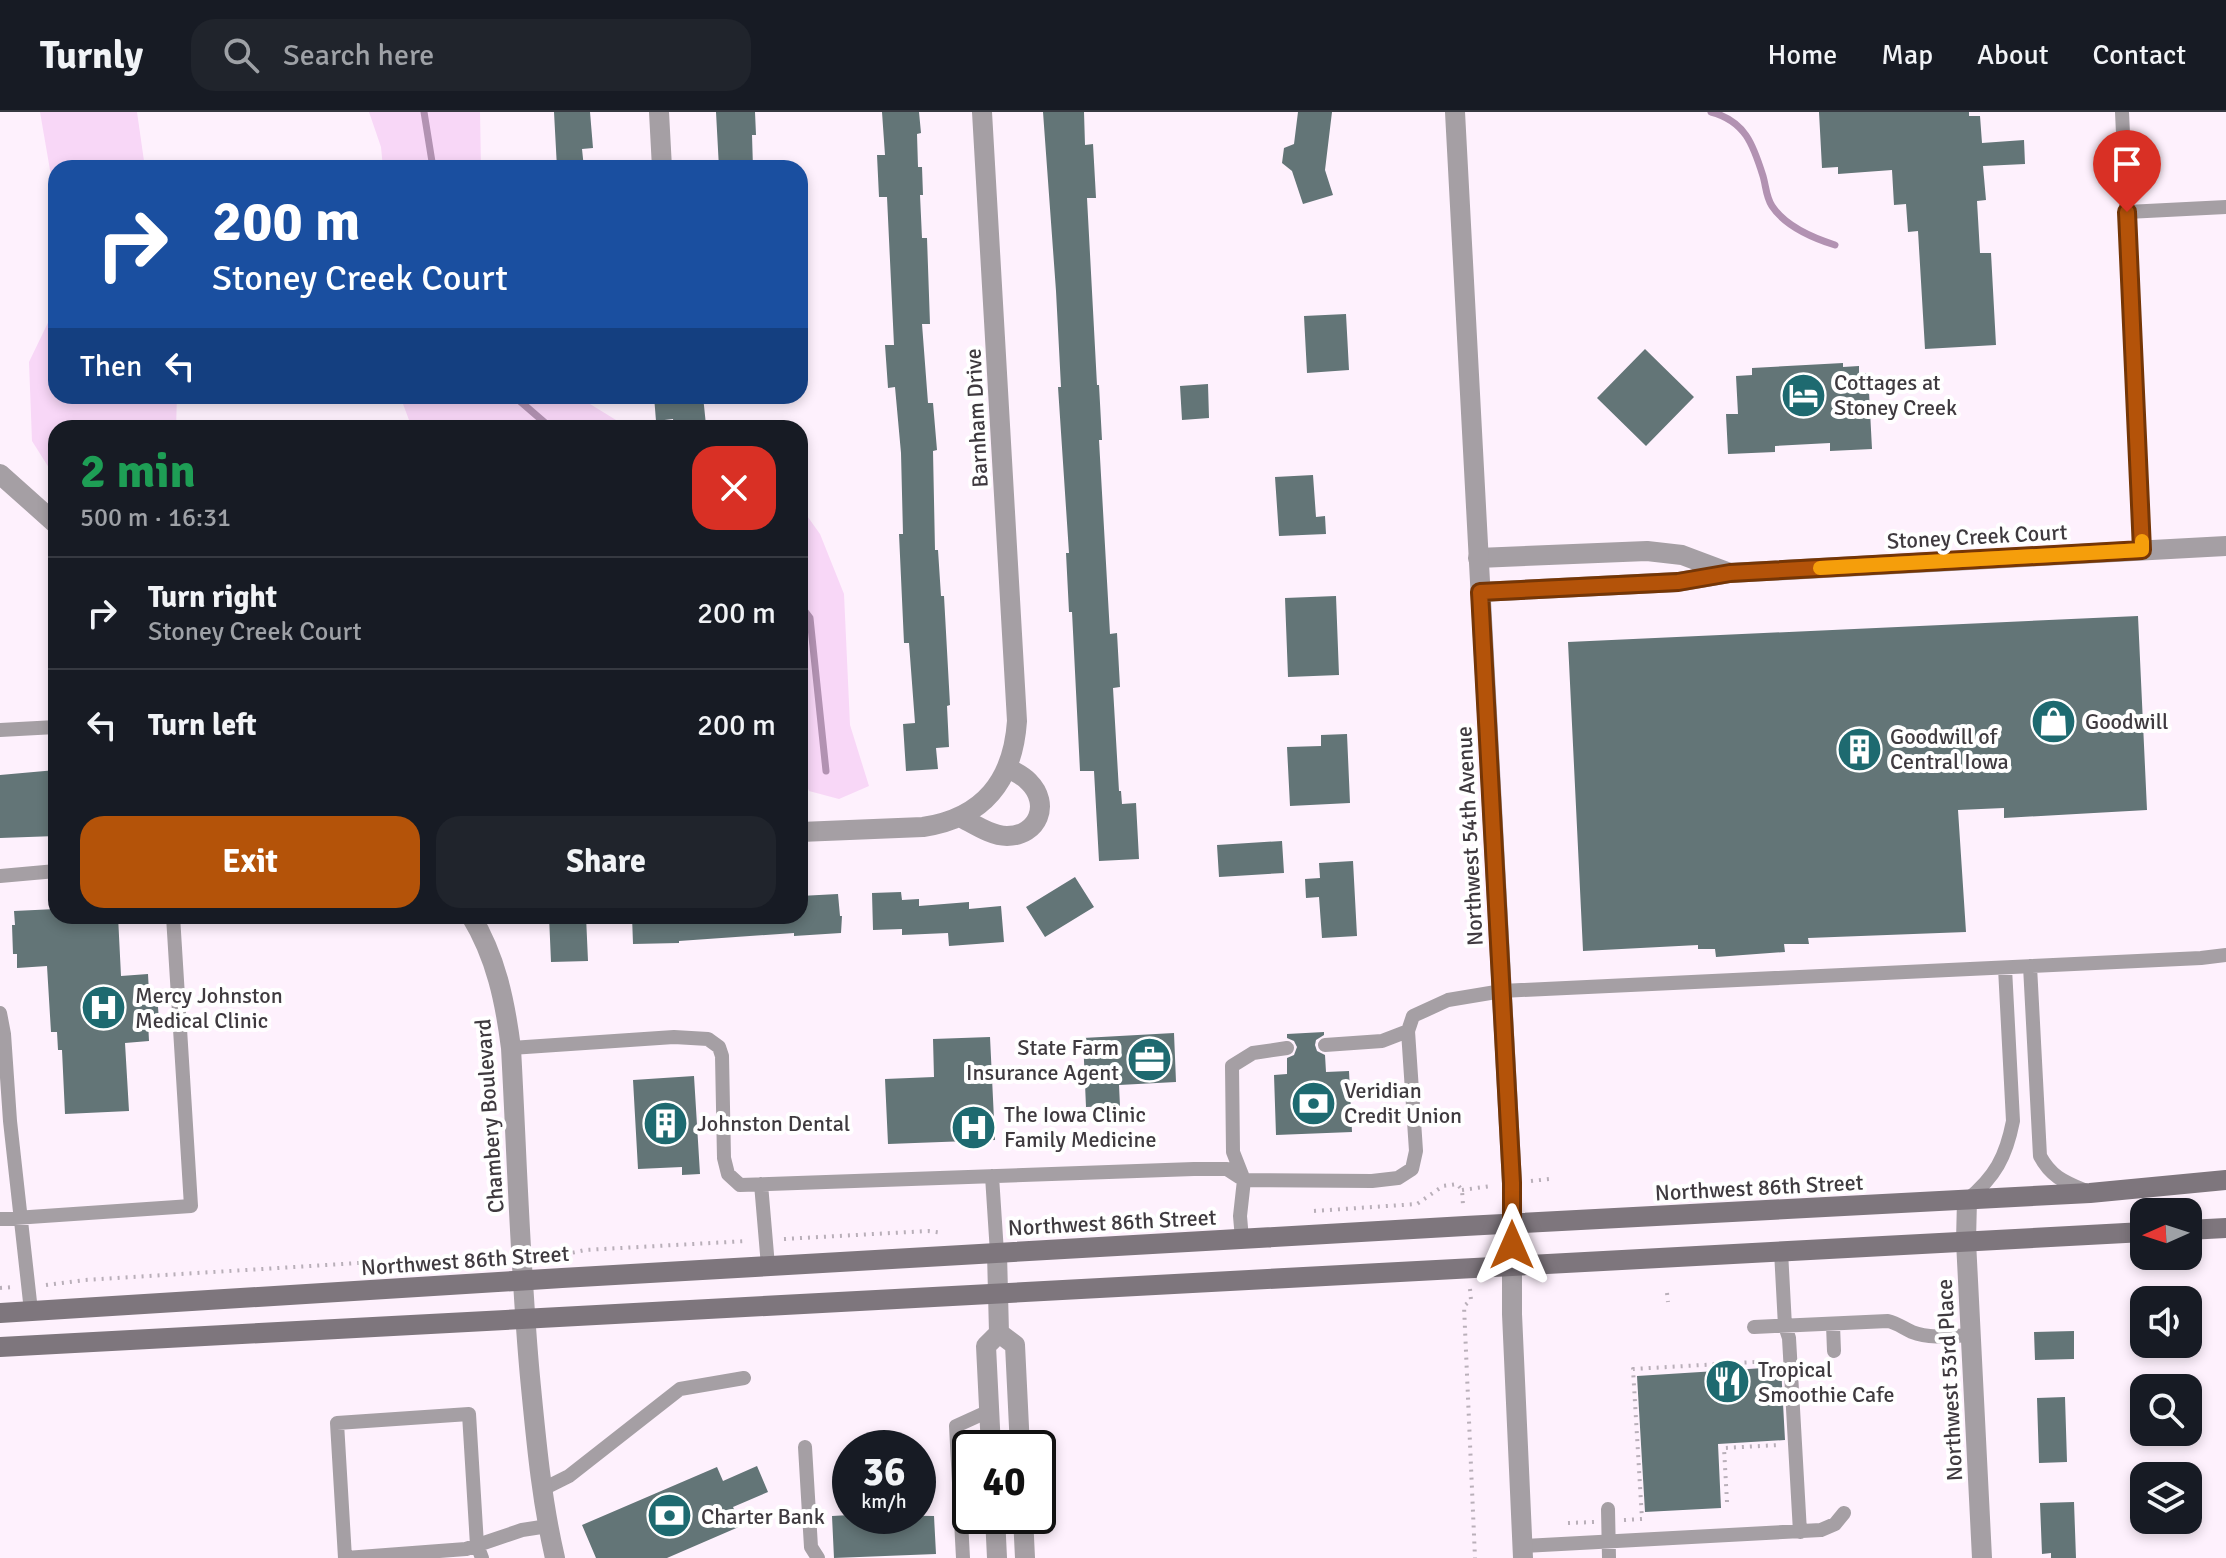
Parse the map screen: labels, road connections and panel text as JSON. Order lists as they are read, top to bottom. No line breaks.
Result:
{"streets":{"main road":["Northwest 86th Street"],"street":["Barnham Drive","Stoney Creek Court","Northwest 54th Avenue","Chambery Boulevard","Northwest 53rd Place"]},"crossings":[["Stoney Creek Court","Northwest 54th Avenue"],["Northwest 54th Avenue","Northwest 86th Street"],["Chambery Boulevard","Northwest 86th Street"],["Northwest 86th Street","Northwest 53rd Place"]],"places":{"hotel":["Cottages at Stoney Creek"],"shop":["Goodwill"],"building":["Goodwill of Central Iowa","Johnston Dental"],"hospital":["Mercy Johnston Medical Clinic","The Iowa Clinic Family Medicine"],"office":["State Farm Insurance Agent"],"bank":["Veridian Credit Union","Charter Bank"],"restaurant":["Tropical Smoothie Cafe"]},"north":"left","page":{"header":"Turnly","search":"Search here","nav":["Home","Map","About","Contact"],"turn":["200 m","Stoney Creek Court"],"then":"Then","heading":["2 min","500 m · 16:31"],"list":[{"name":"Turn right","note":"Stoney Creek Court","value":"200 m"},{"name":"Turn left","value":"200 m"}],"buttons":["Exit","Share"],"speed":"36 km/h","limit":"40"}}
